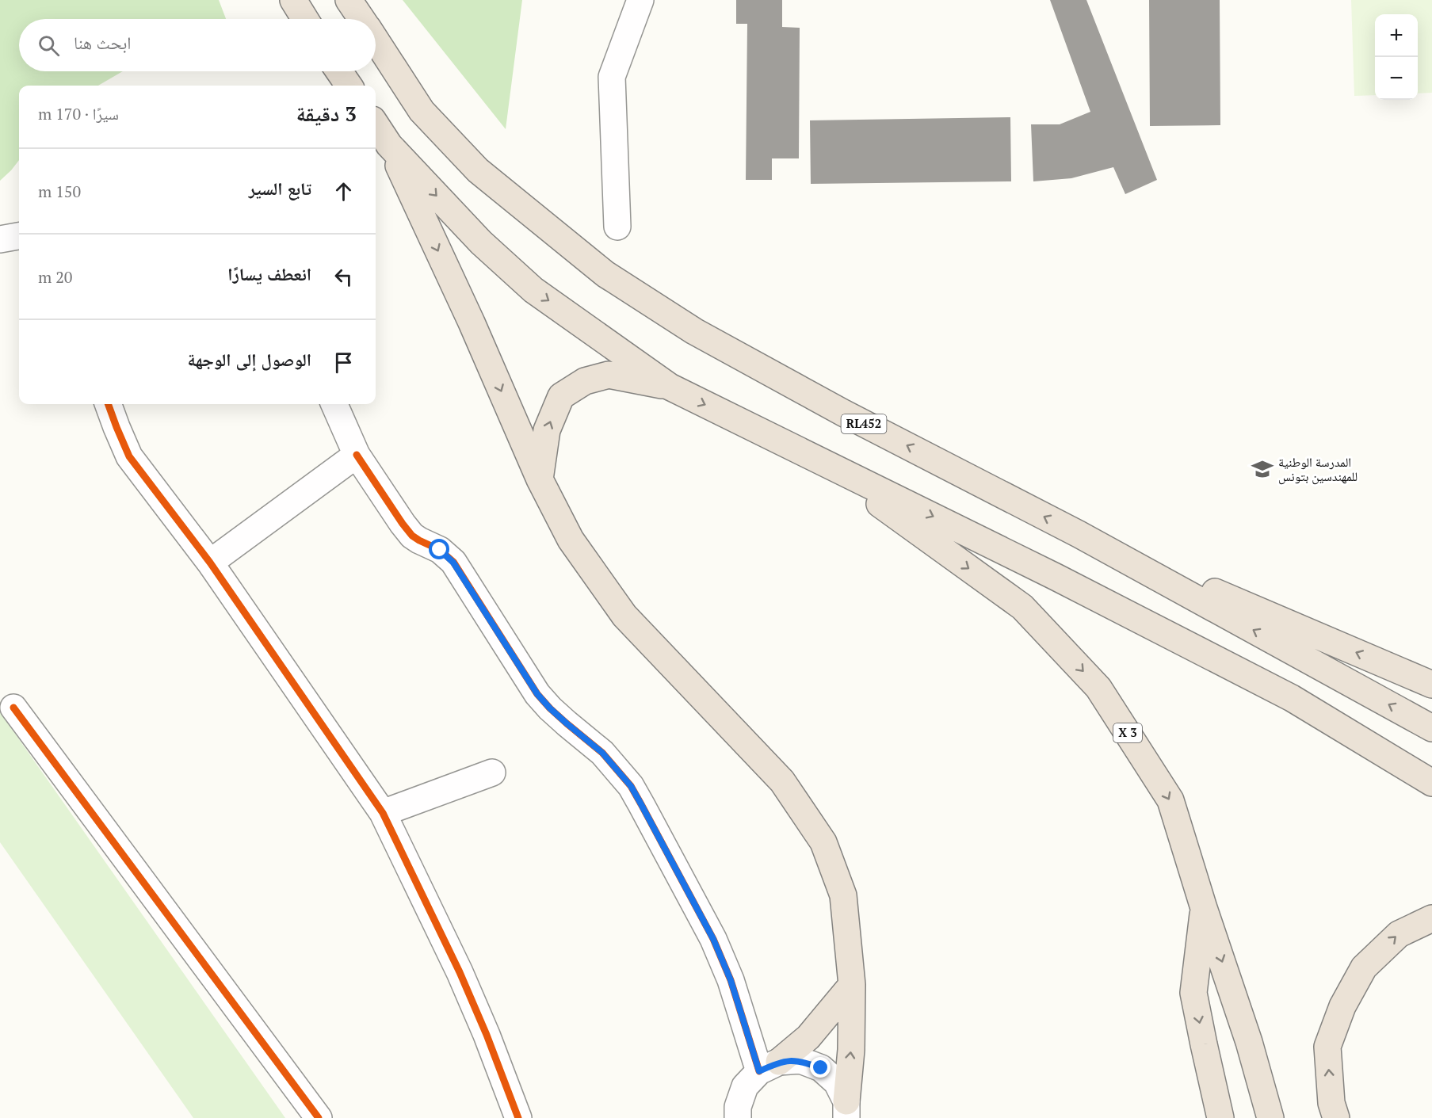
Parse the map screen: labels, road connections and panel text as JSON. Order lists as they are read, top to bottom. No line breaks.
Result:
{"streets":{"highway":["RL452","X 3"]},"places":{"school or university":["المدرسة الوطنية للمهندسين بتونس"]},"page":{"map_buttons":["+","−"],"search":"ابحث هنا","heading":["3 دقيقة","سيرًا · 170 m"],"list":[["تابع السير","150 m"],["انعطف يسارًا","20 m"],"الوصول إلى الوجهة"]}}
